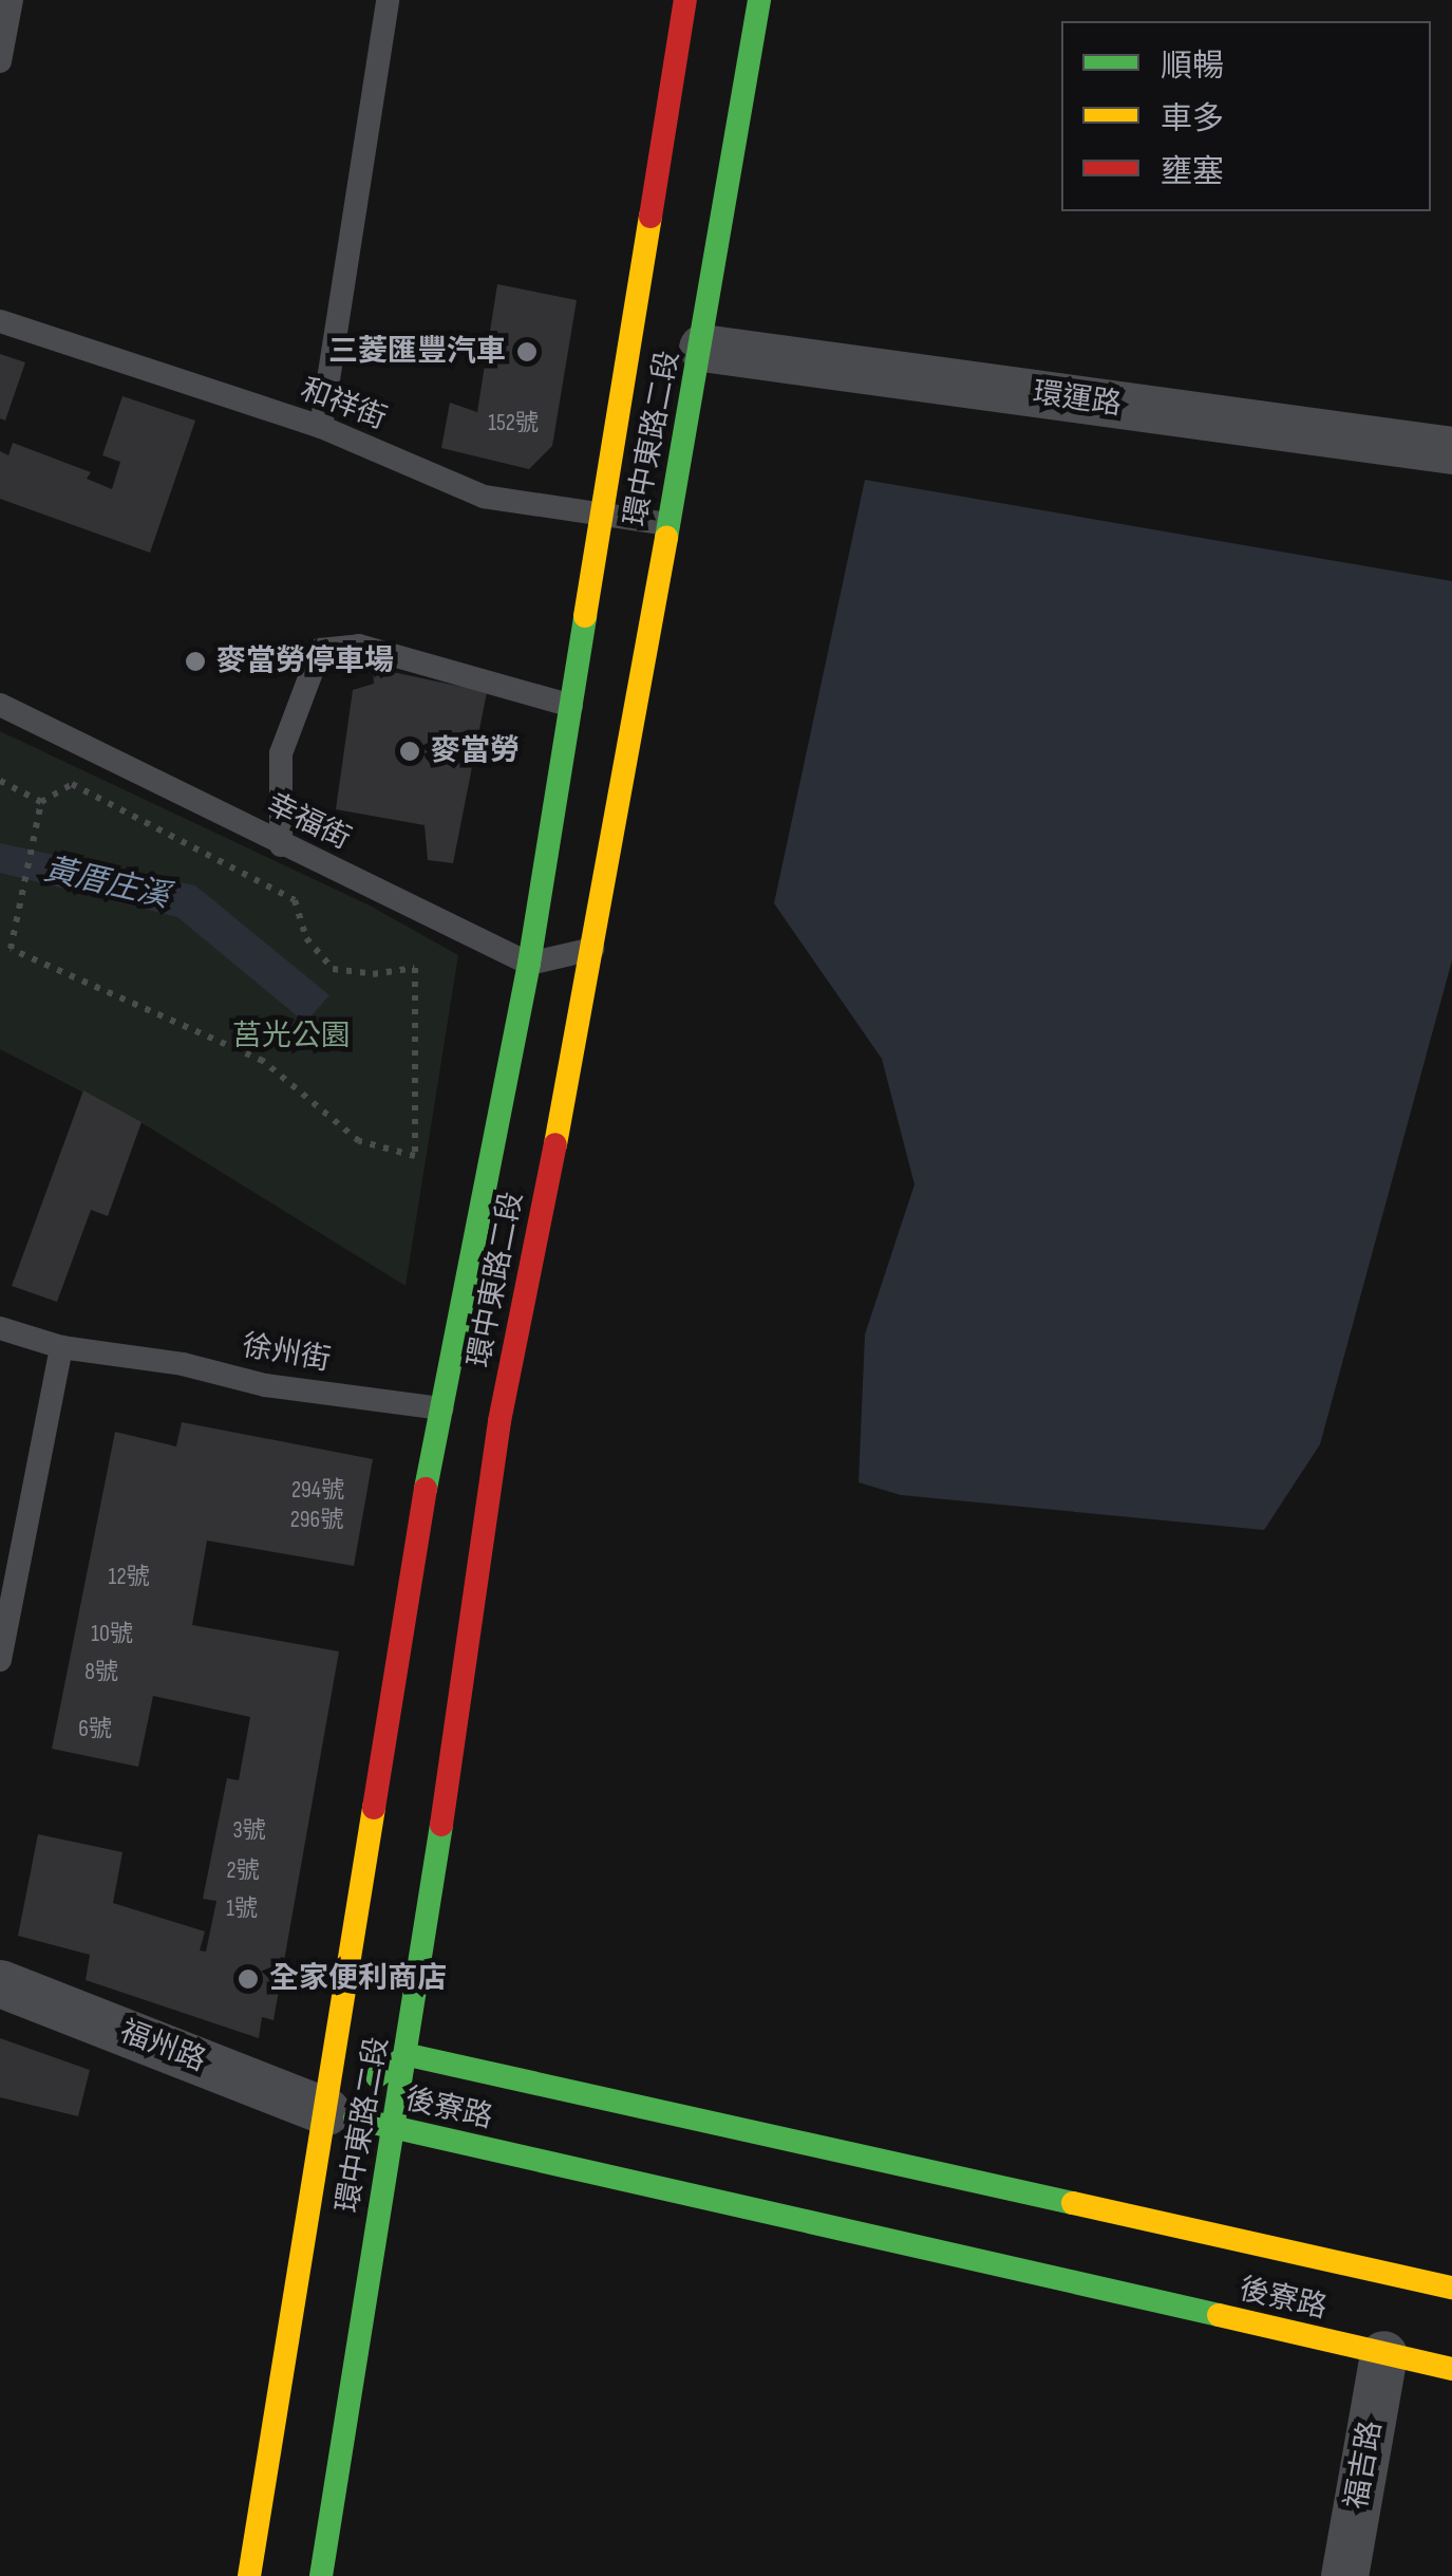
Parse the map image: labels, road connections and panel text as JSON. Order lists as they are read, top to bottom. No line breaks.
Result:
{"streets":{"street":["環運路","環中東路二段","福州路","後寮路","福吉路"],"lane":["和祥街","幸福街","徐州街"]},"crossings":[["環運路","環中東路二段"],["和祥街","環中東路二段"],["環中東路二段","幸福街"],["環中東路二段","徐州街"],["環中東路二段","福州路"],["環中東路二段","後寮路"],["福州路","後寮路"],["後寮路","福吉路"]],"water":["黃厝庄溪"],"parks":["莒光公園"],"places":["三菱匯豐汽車","麥當勞停車場","麥當勞","全家便利商店"],"house_numbers":["152號","294號","296號","12號","10號","8號","6號","3號","2號","1號"],"legend":["順暢","車多","壅塞"]}
